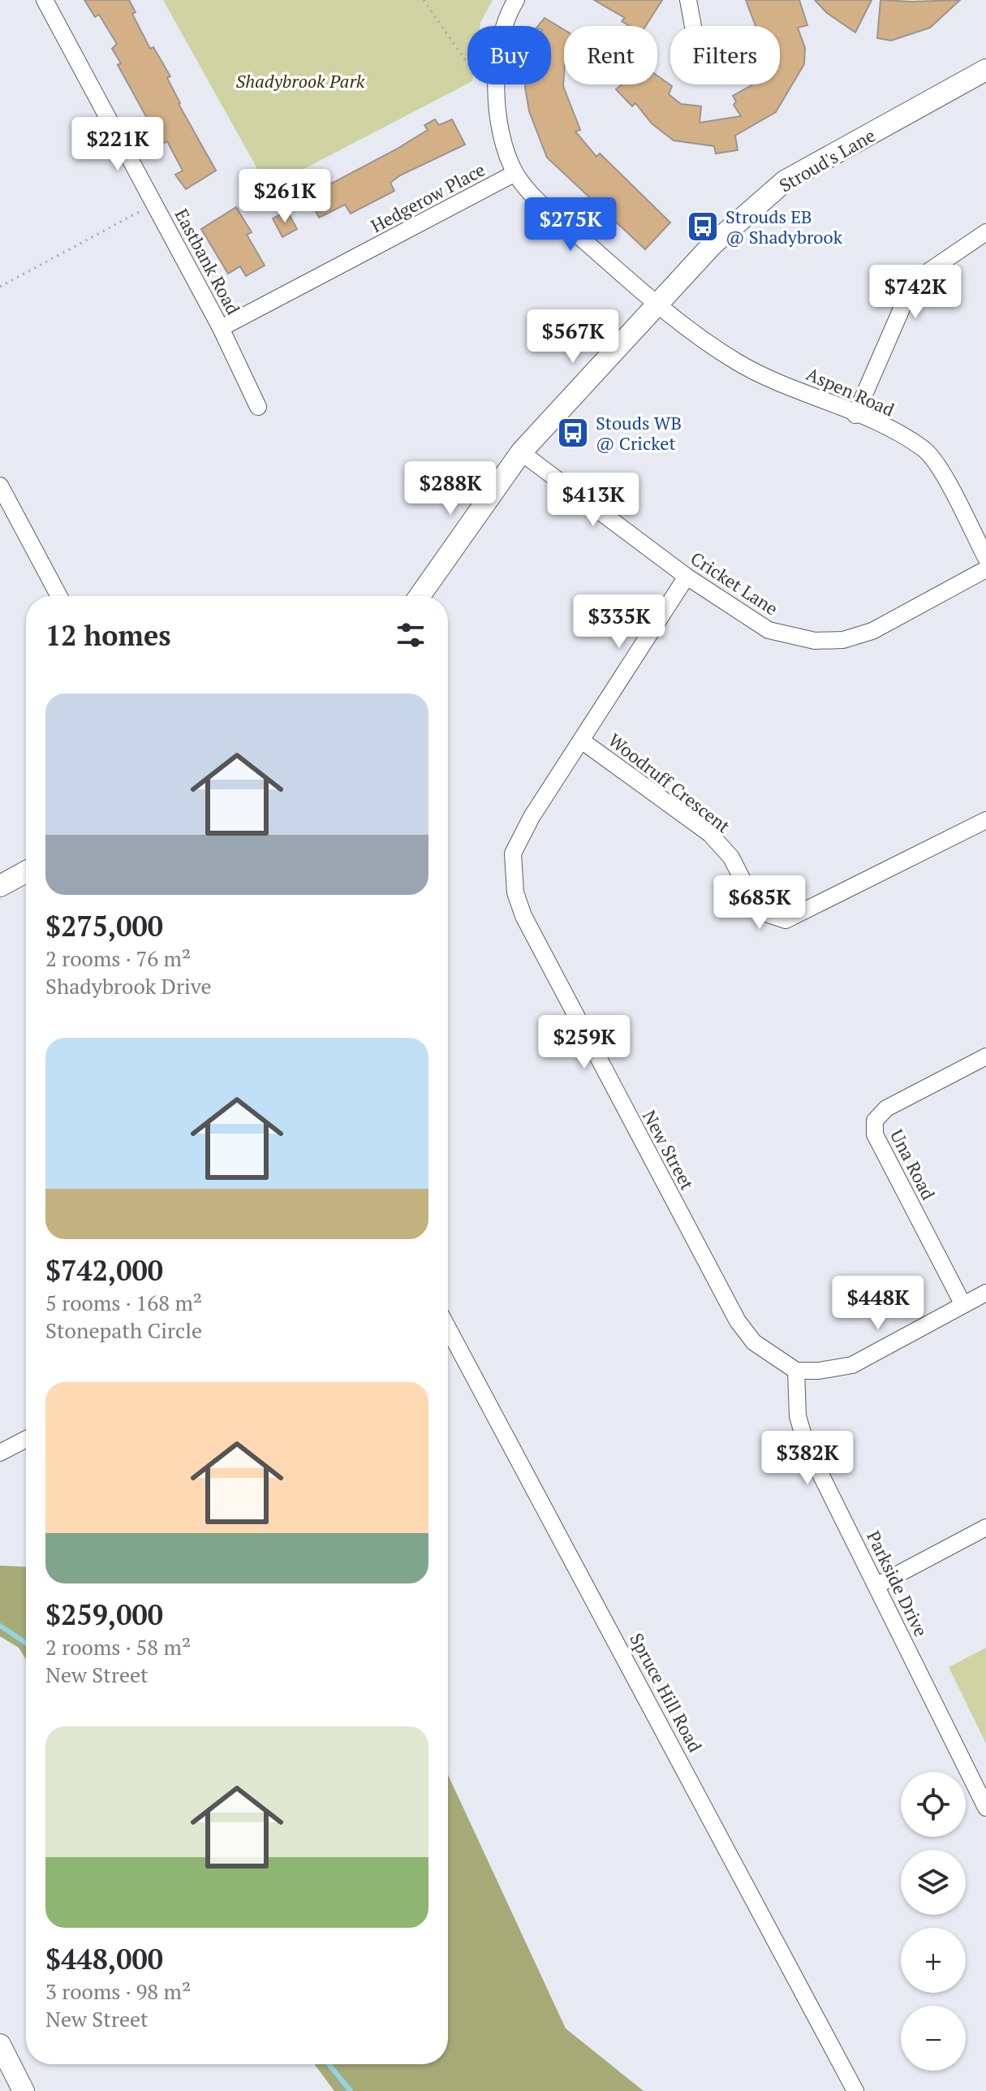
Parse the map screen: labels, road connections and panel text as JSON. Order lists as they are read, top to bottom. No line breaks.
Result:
{"streets":{"street":["Stroud's Lane","Hedgerow Place","Eastbank Road","Aspen Road","Cricket Lane","Woodruff Crescent","New Street","Una Road","Parkside Drive","Spruce Hill Road"]},"crossings":[["Stroud's Lane","Aspen Road"],["Stroud's Lane","Cricket Lane"],["Hedgerow Place","Eastbank Road"],["Hedgerow Place","Aspen Road"],["Cricket Lane","New Street"],["Woodruff Crescent","New Street"],["New Street","Parkside Drive"]],"parks":["Shadybrook Park"],"places":{"bus stop":["Strouds EB @ Shadybrook","Stouds WB @ Cricket"]},"page":{"chip":["Buy","Rent","Filters"],"price":["$221K","$261K","$275K","$742K","$567K","$288K","$413K","$335K","$685K","$259K","$448K","$382K"],"heading":"12 homes","list":[{"name":"$275,000","note":"2 rooms · 76 m² · Shadybrook Drive"},{"name":"$742,000","note":"5 rooms · 168 m² · Stonepath Circle"},{"name":"$259,000","note":"2 rooms · 58 m² · New Street"},{"name":"$448,000","note":"3 rooms · 98 m² · New Street"}],"map_buttons":["+","−"]}}
